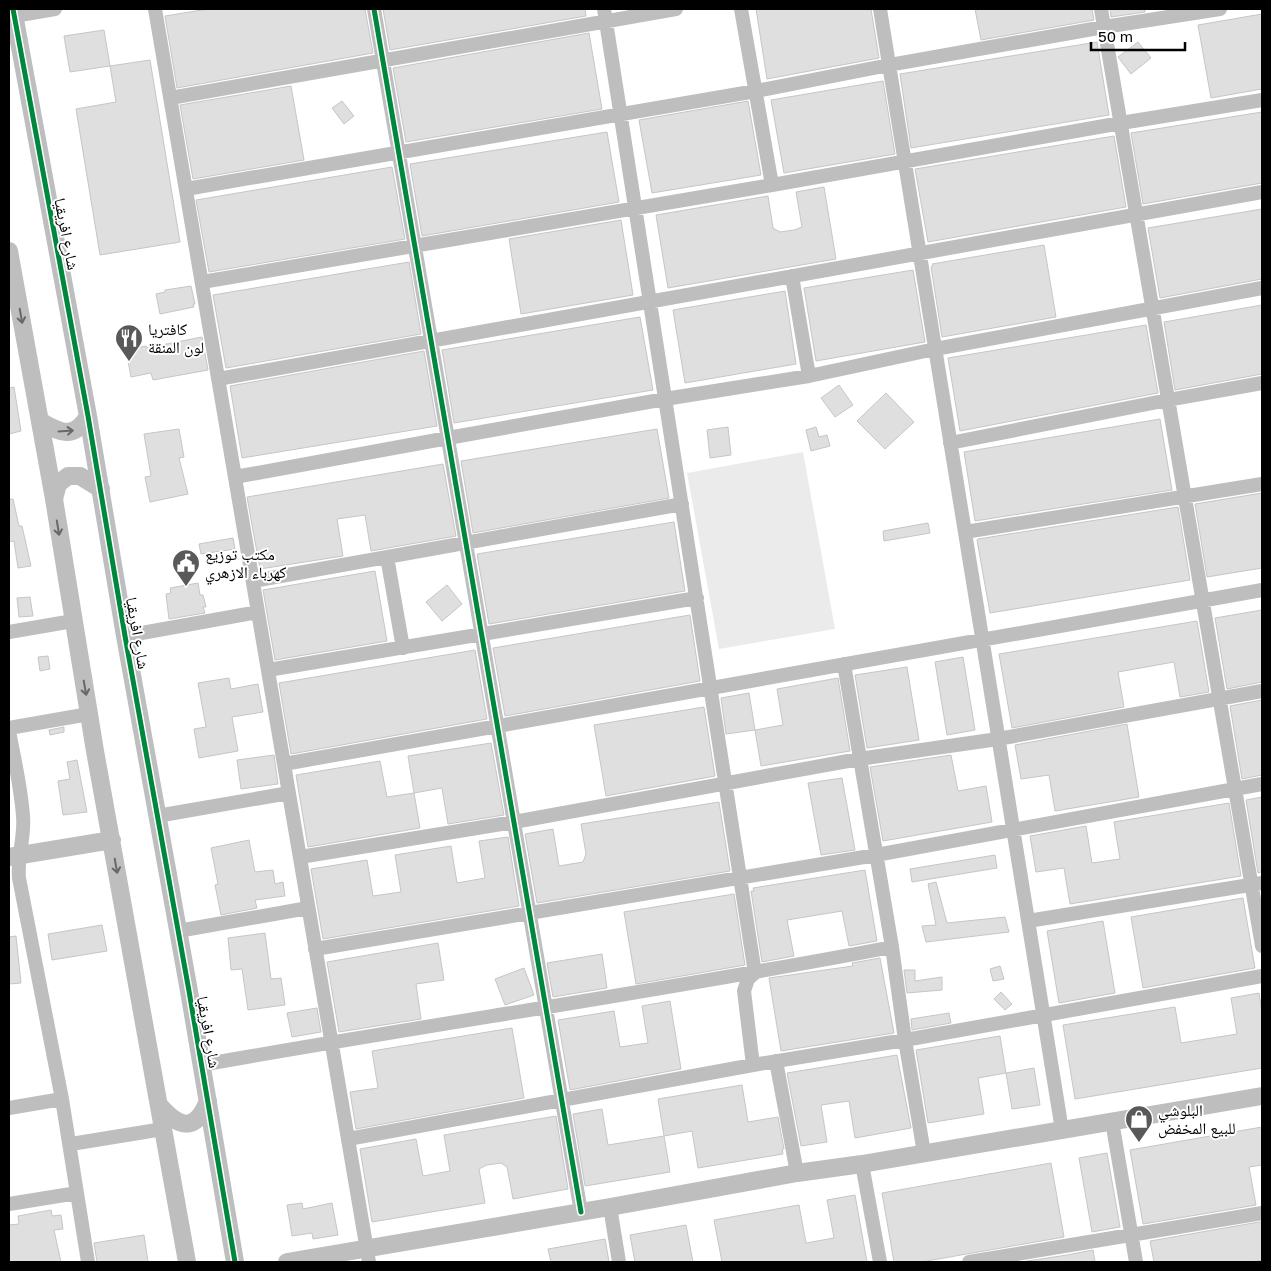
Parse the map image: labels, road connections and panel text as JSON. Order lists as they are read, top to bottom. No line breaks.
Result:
{"streets":{"street":["شارع افريقيا"]},"places":{"restaurant":["كافتريا لون المنقة"],"public building":["مكتب توزيع كهرباء الازهري"],"shop":["البلوشي للبيع المخفض"]},"scale_bar":"50 m"}
